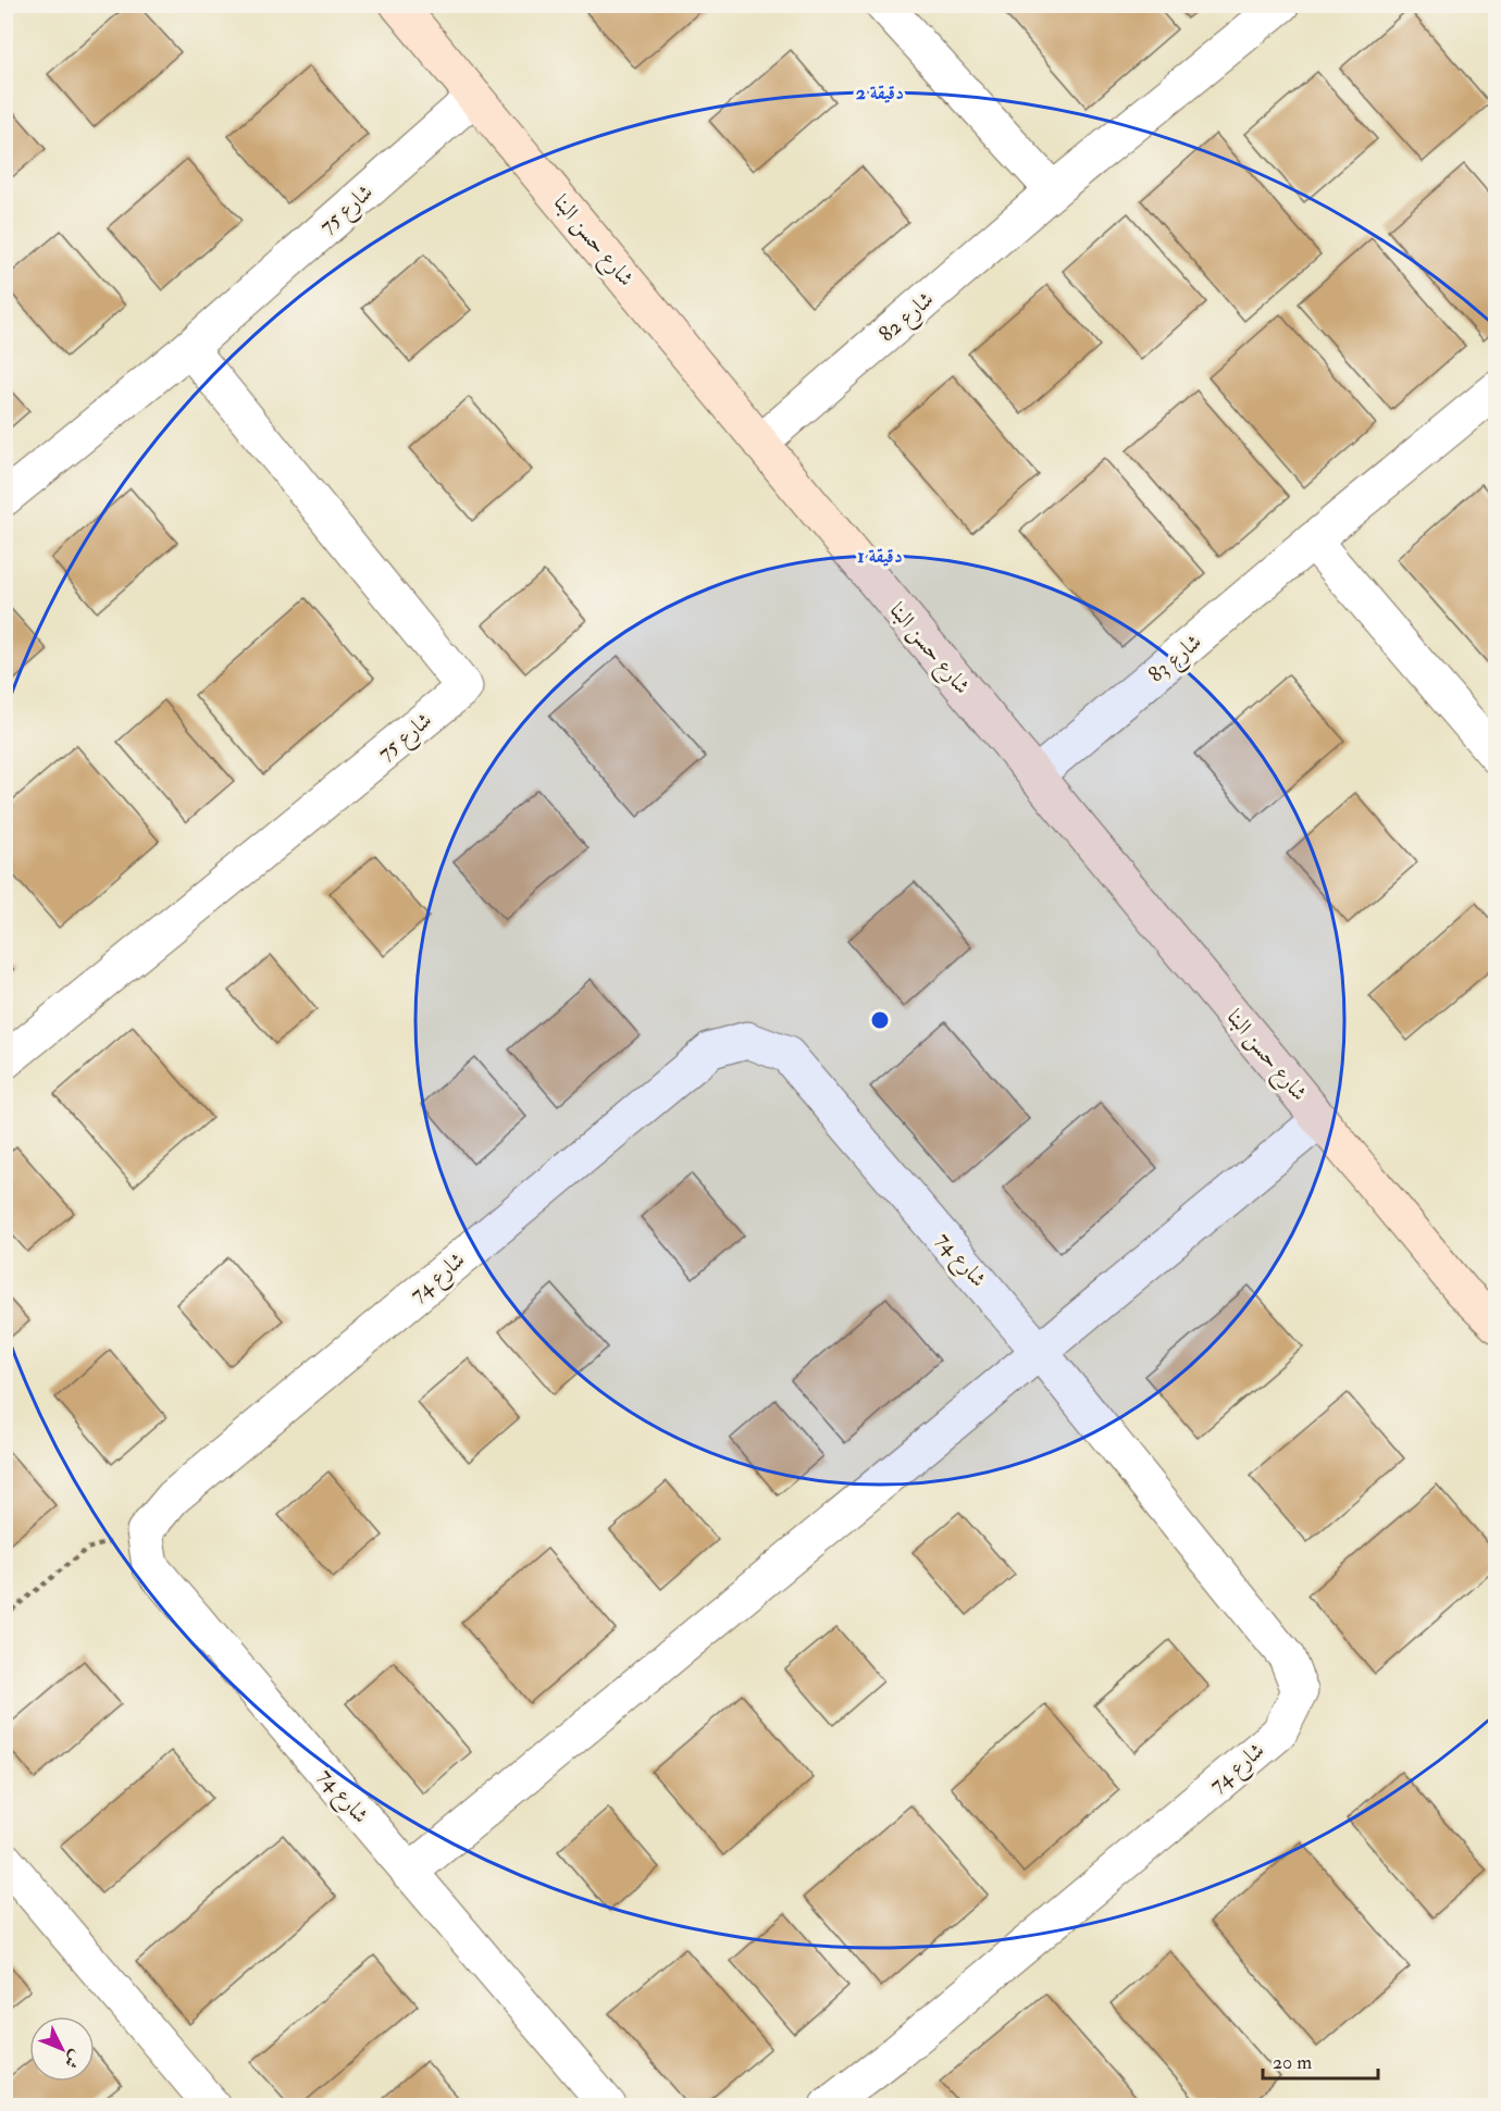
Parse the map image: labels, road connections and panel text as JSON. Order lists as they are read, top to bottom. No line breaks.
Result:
{"streets":{"street":["شارع 75","شارع حسن البنا","شارع 82","شارع 83","شارع 74"]},"crossings":[["شارع 75","شارع حسن البنا"],["شارع حسن البنا","شارع 82"],["شارع حسن البنا","شارع 83"]],"scale_bar":"20 m","north":"bottom right","rings":["2 دقيقة","1 دقيقة"]}
